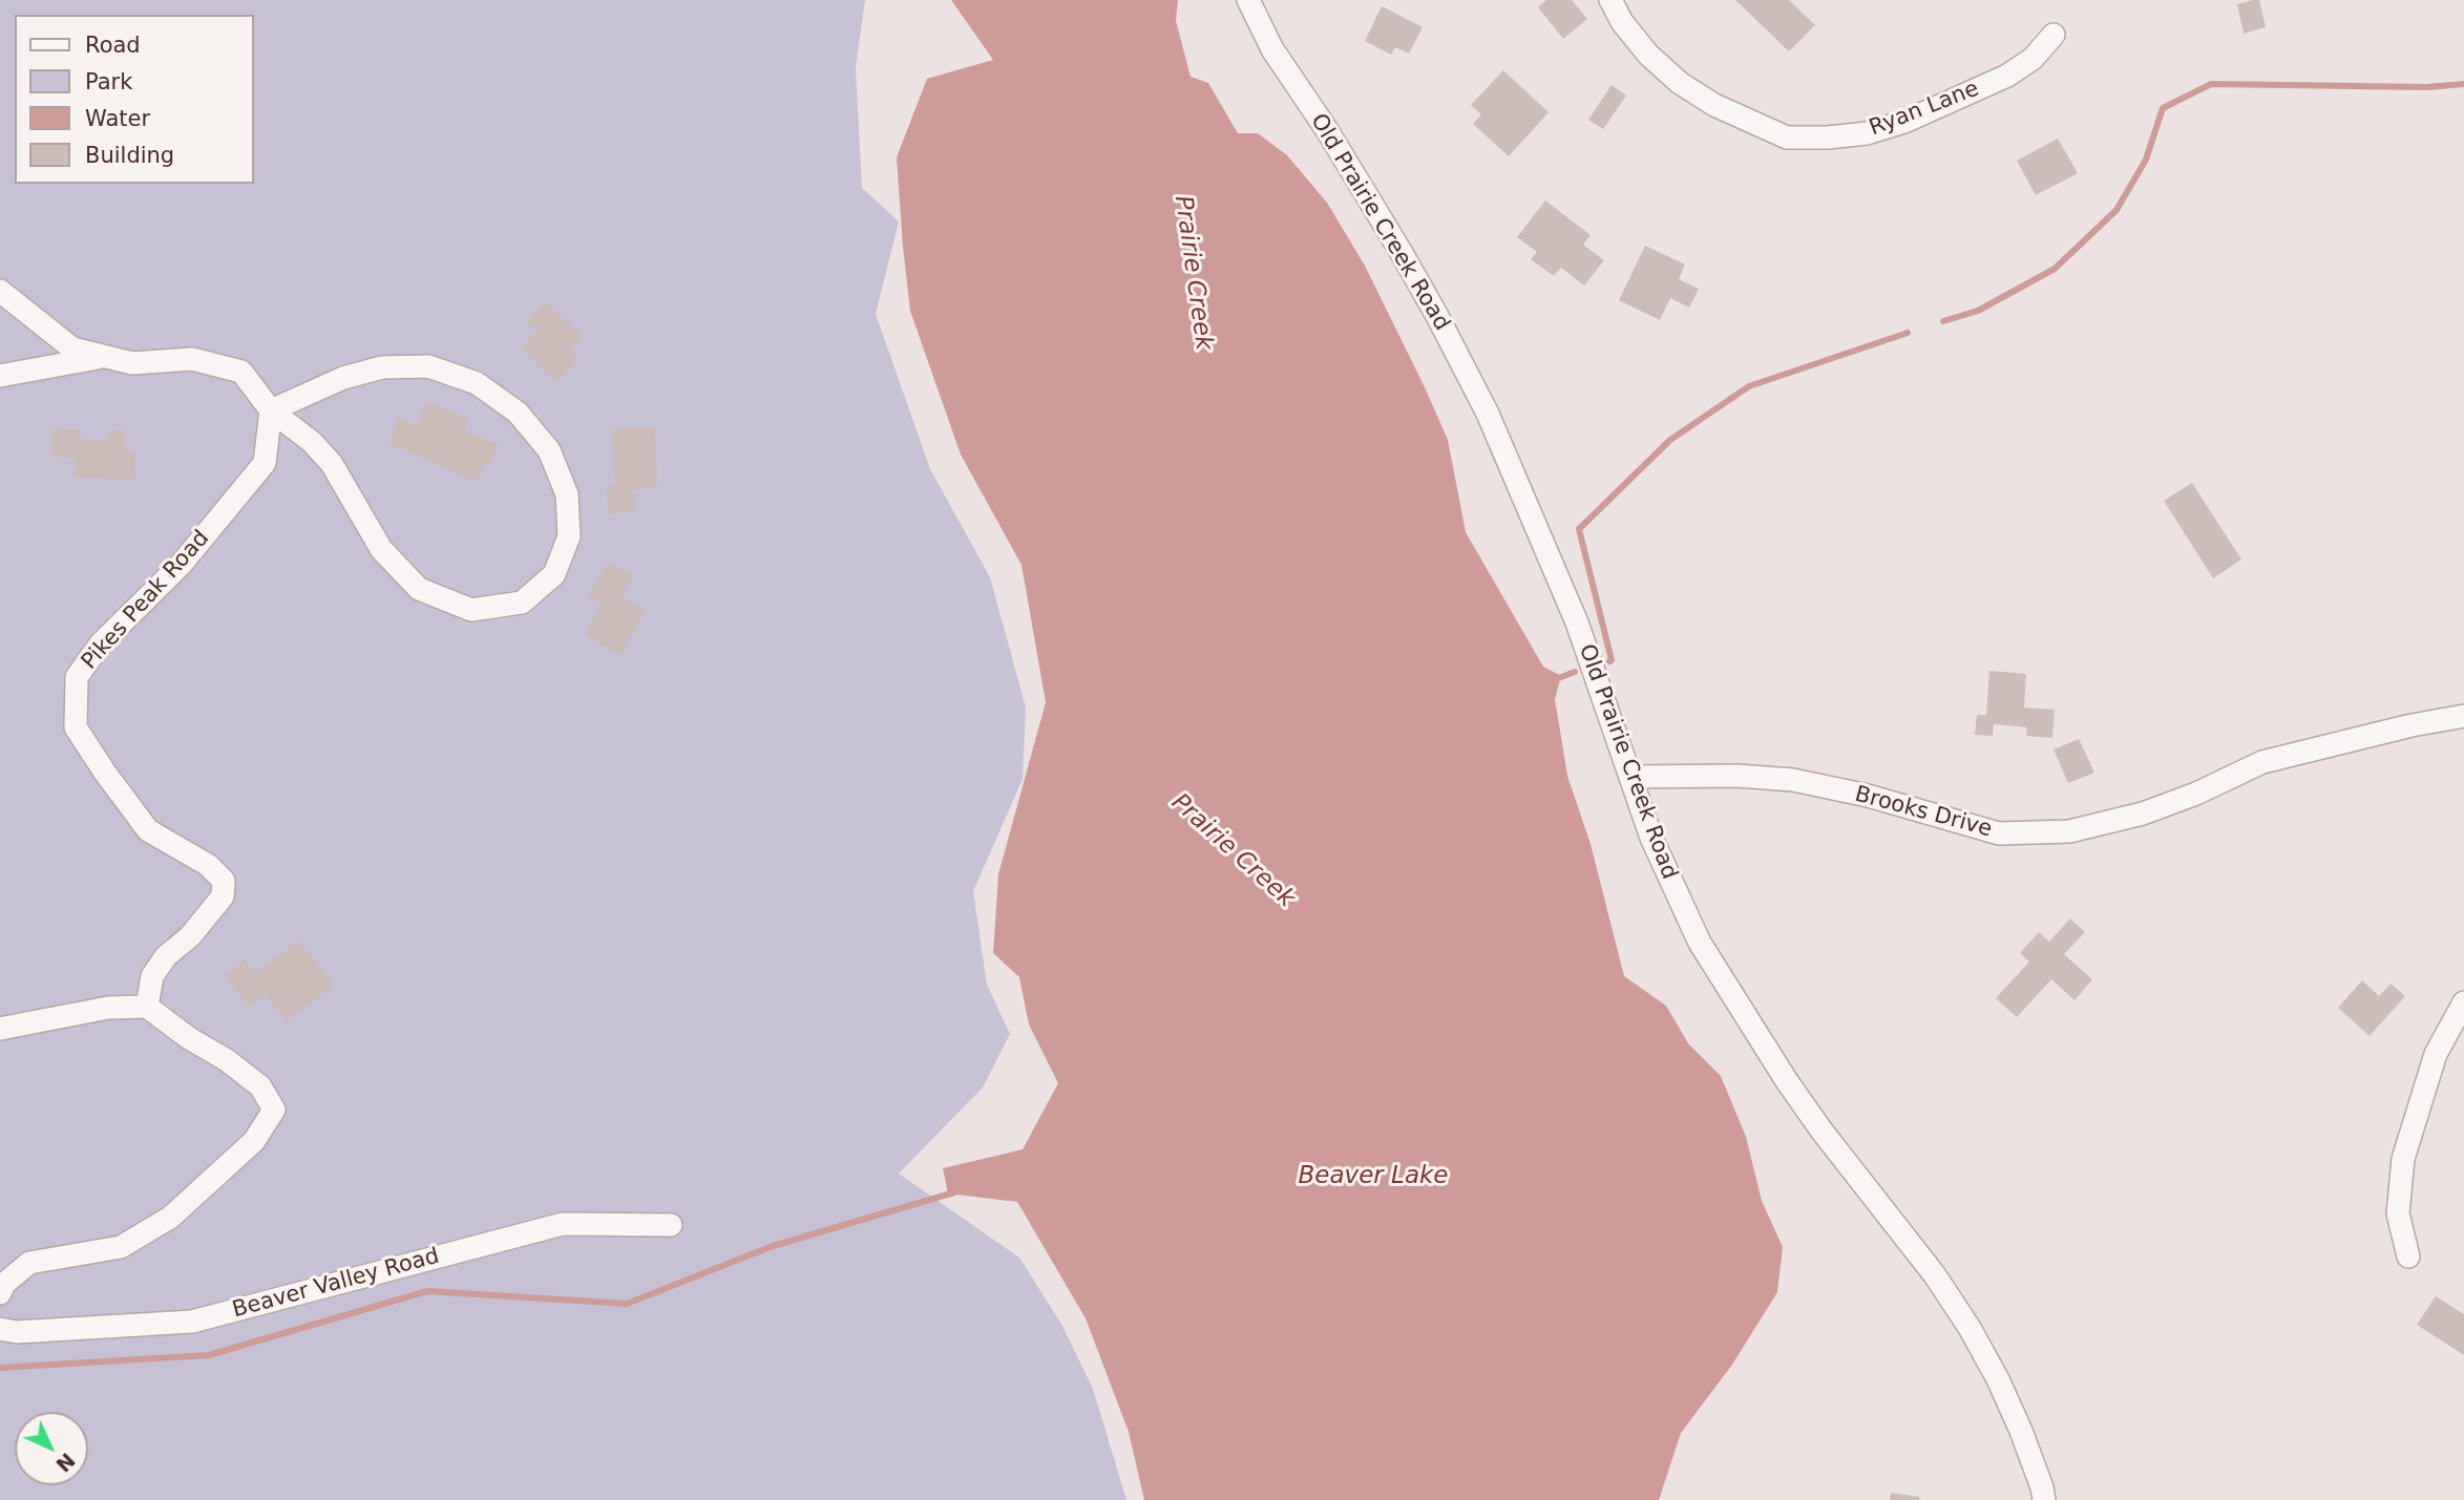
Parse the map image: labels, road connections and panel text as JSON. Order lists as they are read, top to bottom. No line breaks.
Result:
{"streets":{"street":["Ryan Lane","Old Prairie Creek Road","Pikes Peak Road","Brooks Drive","Beaver Valley Road"]},"crossings":[["Old Prairie Creek Road","Brooks Drive"]],"water":["Prairie Creek","Beaver Lake"],"legend":["Road","Park","Water","Building"],"north":"bottom right"}
